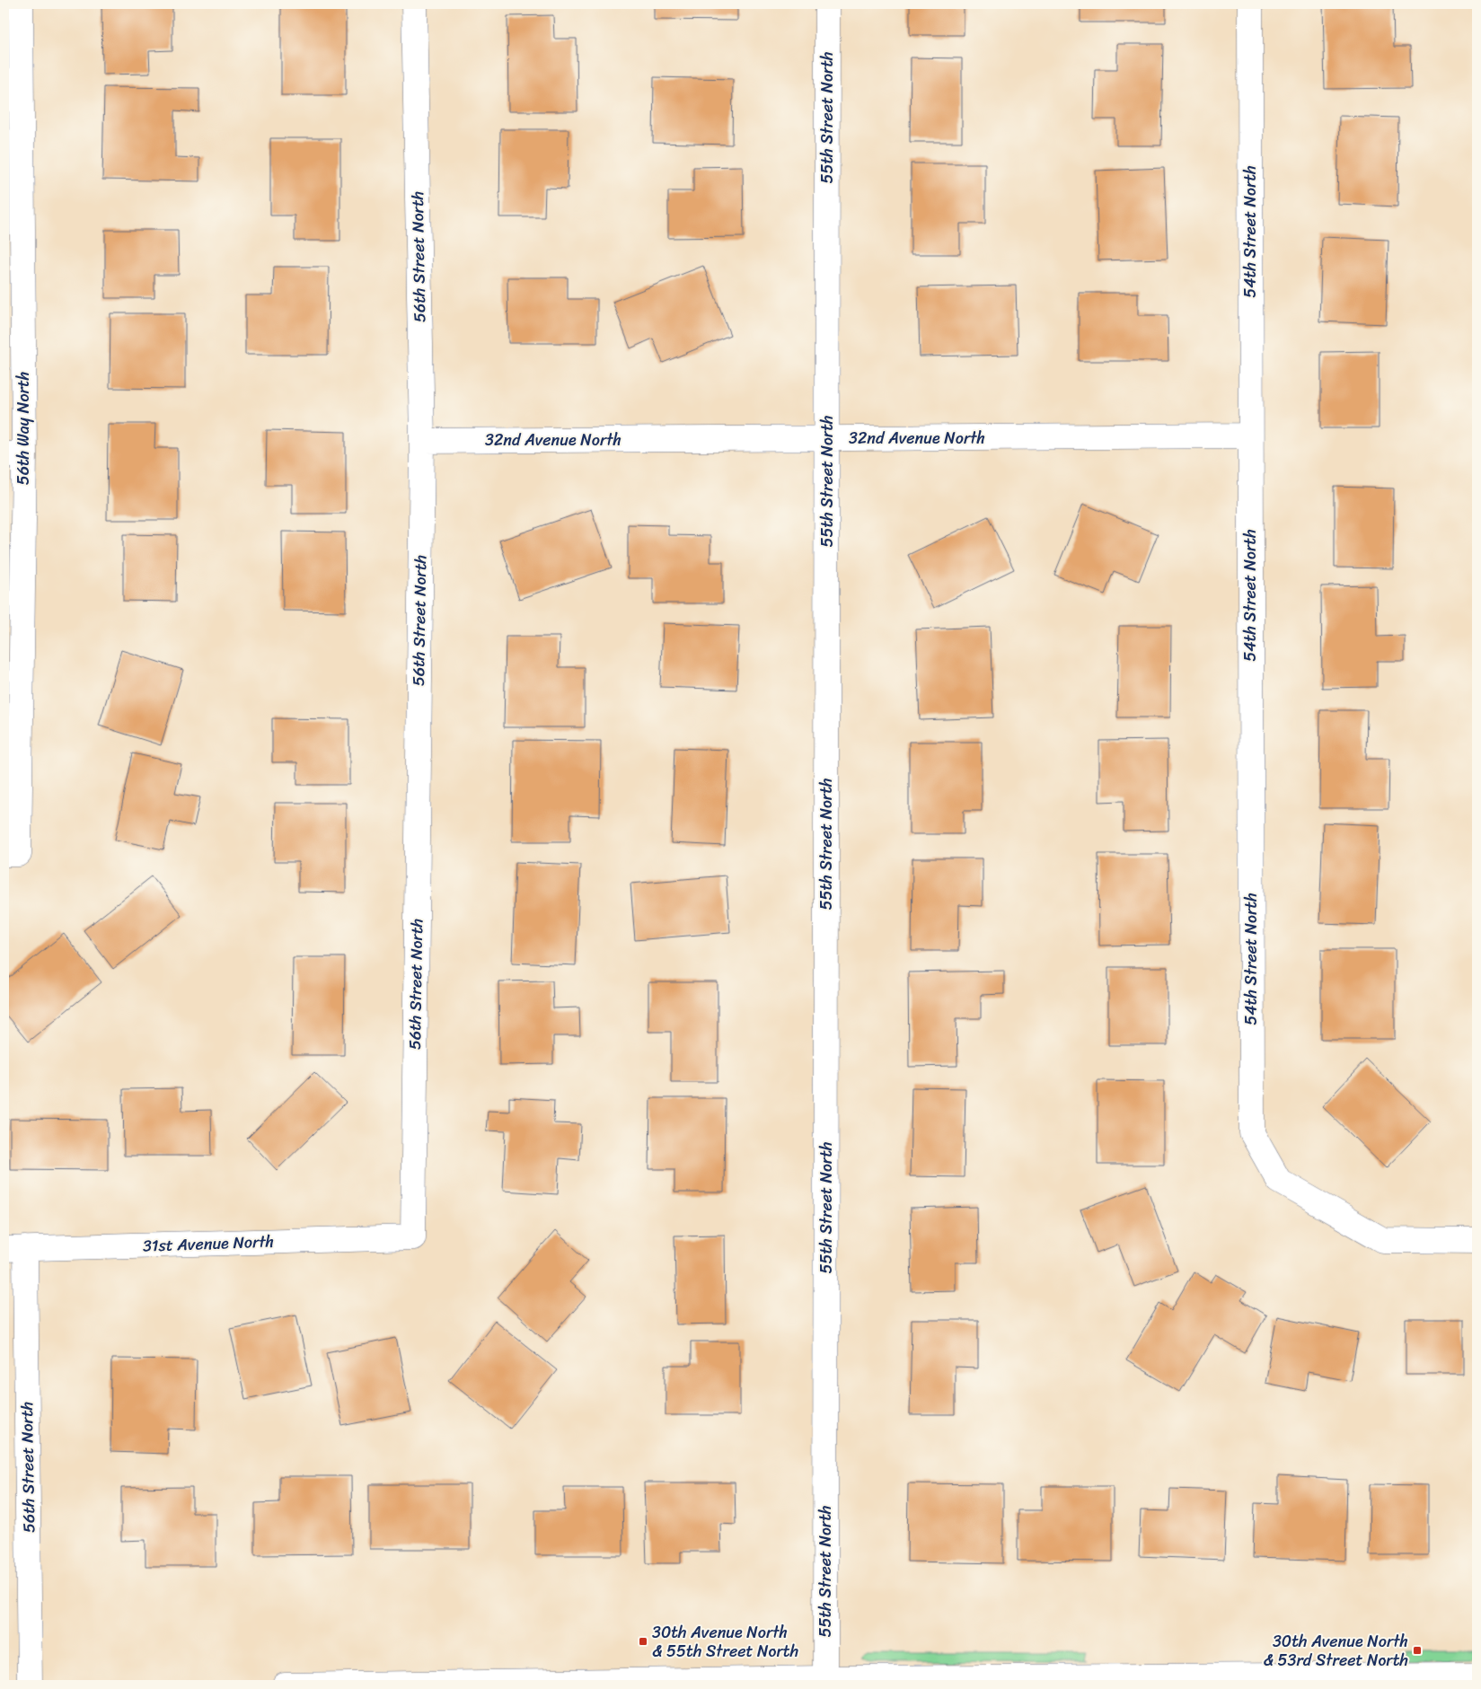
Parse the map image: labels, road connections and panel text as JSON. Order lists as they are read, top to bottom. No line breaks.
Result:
{"streets":{"street":["55th Street North","54th Street North","56th Street North","56th Way North","32nd Avenue North","31st Avenue North"]},"crossings":[["55th Street North","32nd Avenue North"],["54th Street North","32nd Avenue North"],["56th Street North","32nd Avenue North"],["56th Street North","31st Avenue North"]],"places":{"transit":["30th Avenue North & 55th Street North","30th Avenue North & 53rd Street North"]}}
